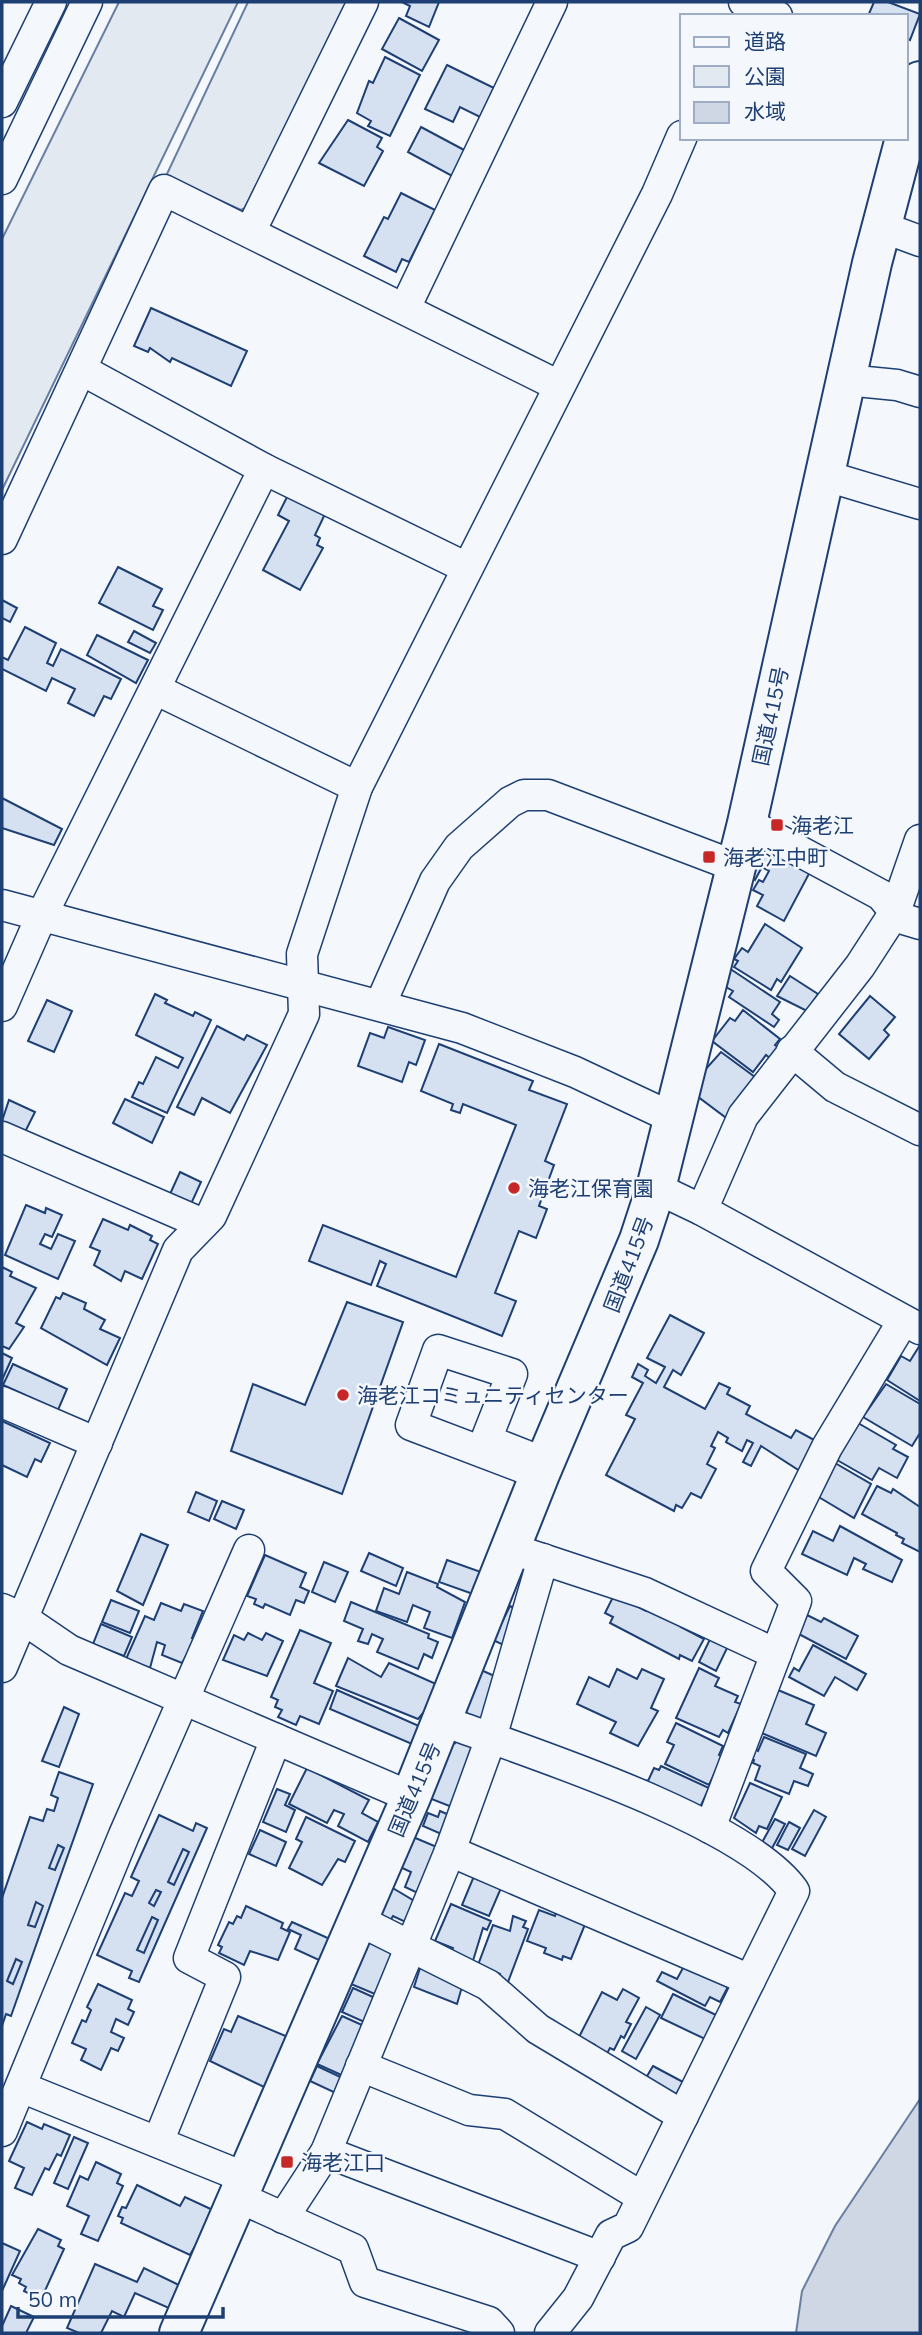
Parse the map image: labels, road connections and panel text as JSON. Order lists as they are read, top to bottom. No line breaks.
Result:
{"streets":{"highway":["国道415号"]},"places":{"transit":["海老江","海老江中町","海老江口"],"other":["海老江保育園","海老江コミュニティセンター"]},"legend":["道路","公園","水域"],"scale_bar":"50 m"}
